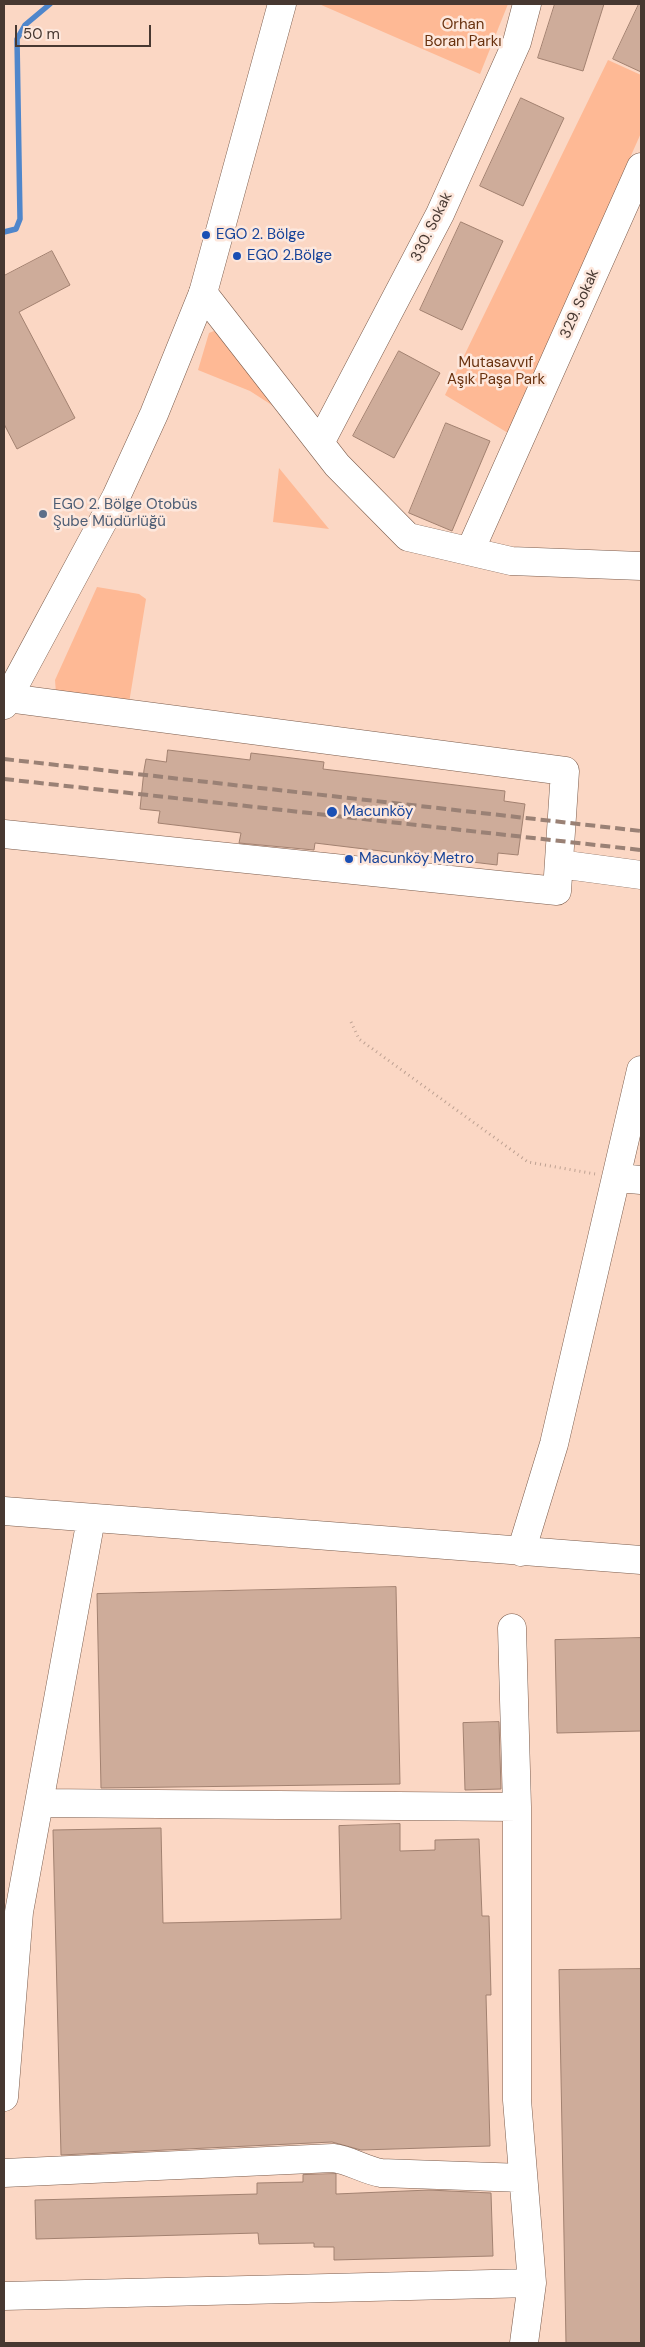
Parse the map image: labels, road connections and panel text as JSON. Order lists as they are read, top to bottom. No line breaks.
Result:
{"streets":{"street":["330. Sokak","329. Sokak"]},"parks":["Orhan Boran Parkı","Mutasavvıf Aşık Paşa Park"],"places":["EGO 2. Bölge","EGO 2.Bölge","EGO 2. Bölge Otobüs Şube Müdürlüğü","Macunköy","Macunköy Metro"],"scale_bar":"50 m"}
